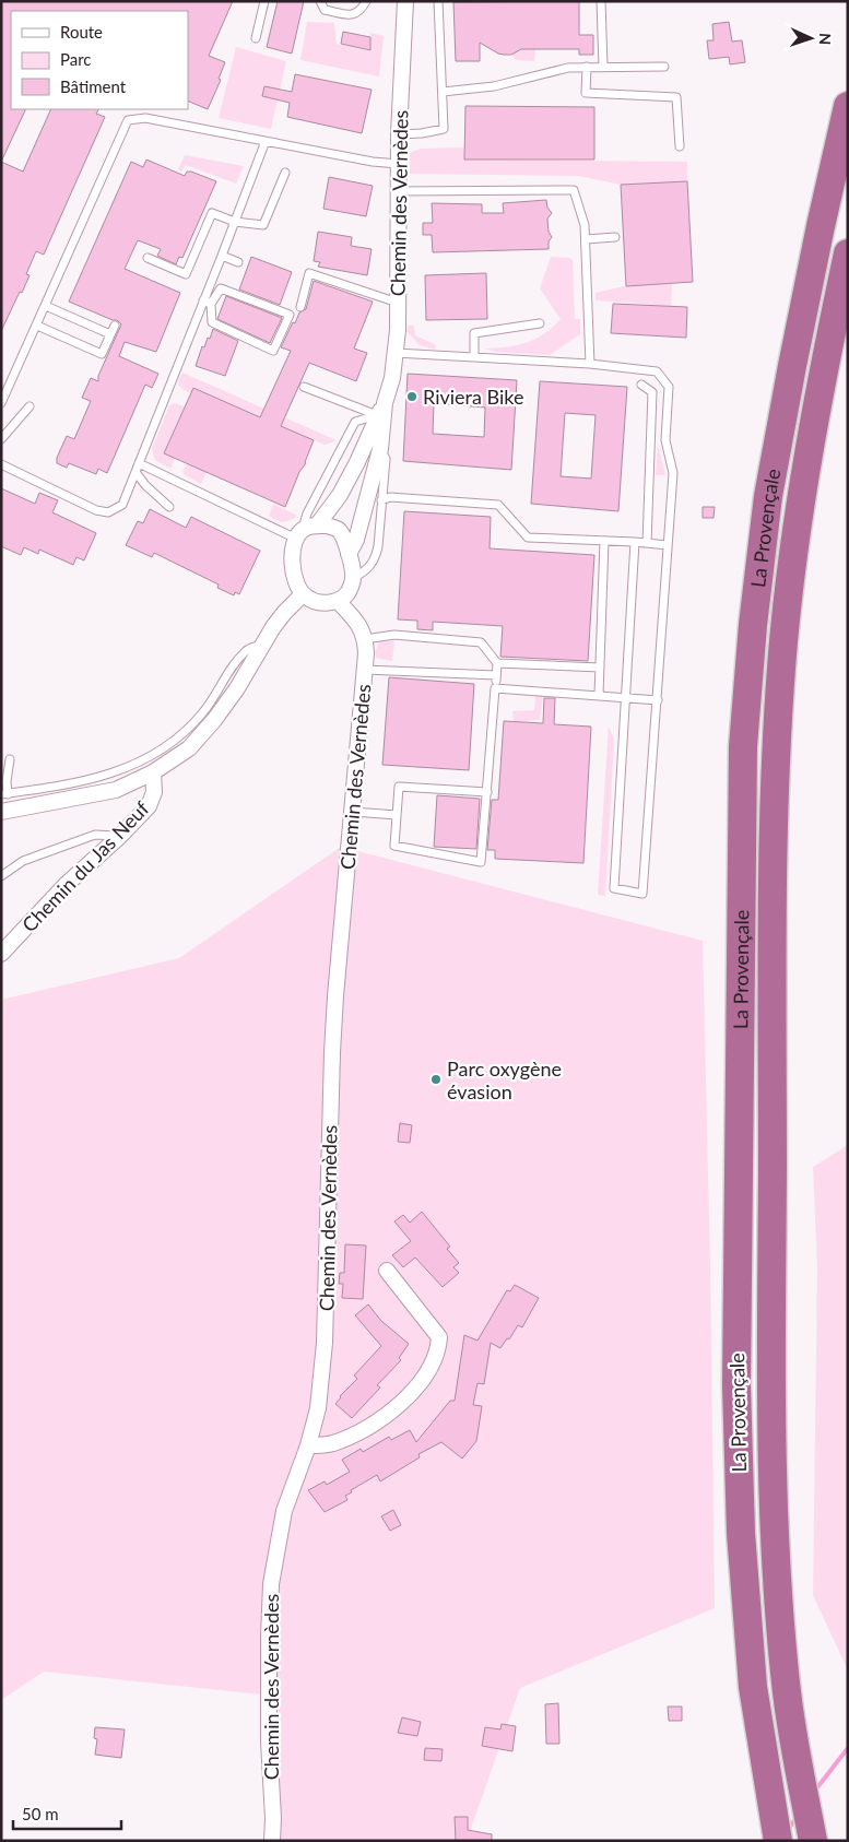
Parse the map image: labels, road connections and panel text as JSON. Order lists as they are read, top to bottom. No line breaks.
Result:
{"streets":{"highway":["La Provençale"],"street":["Chemin des Vernèdes","Chemin du Jas Neuf"]},"places":["Riviera Bike","Parc oxygène évasion"],"legend":["Route","Parc","Bâtiment"],"scale_bar":"50 m","north":"right"}
